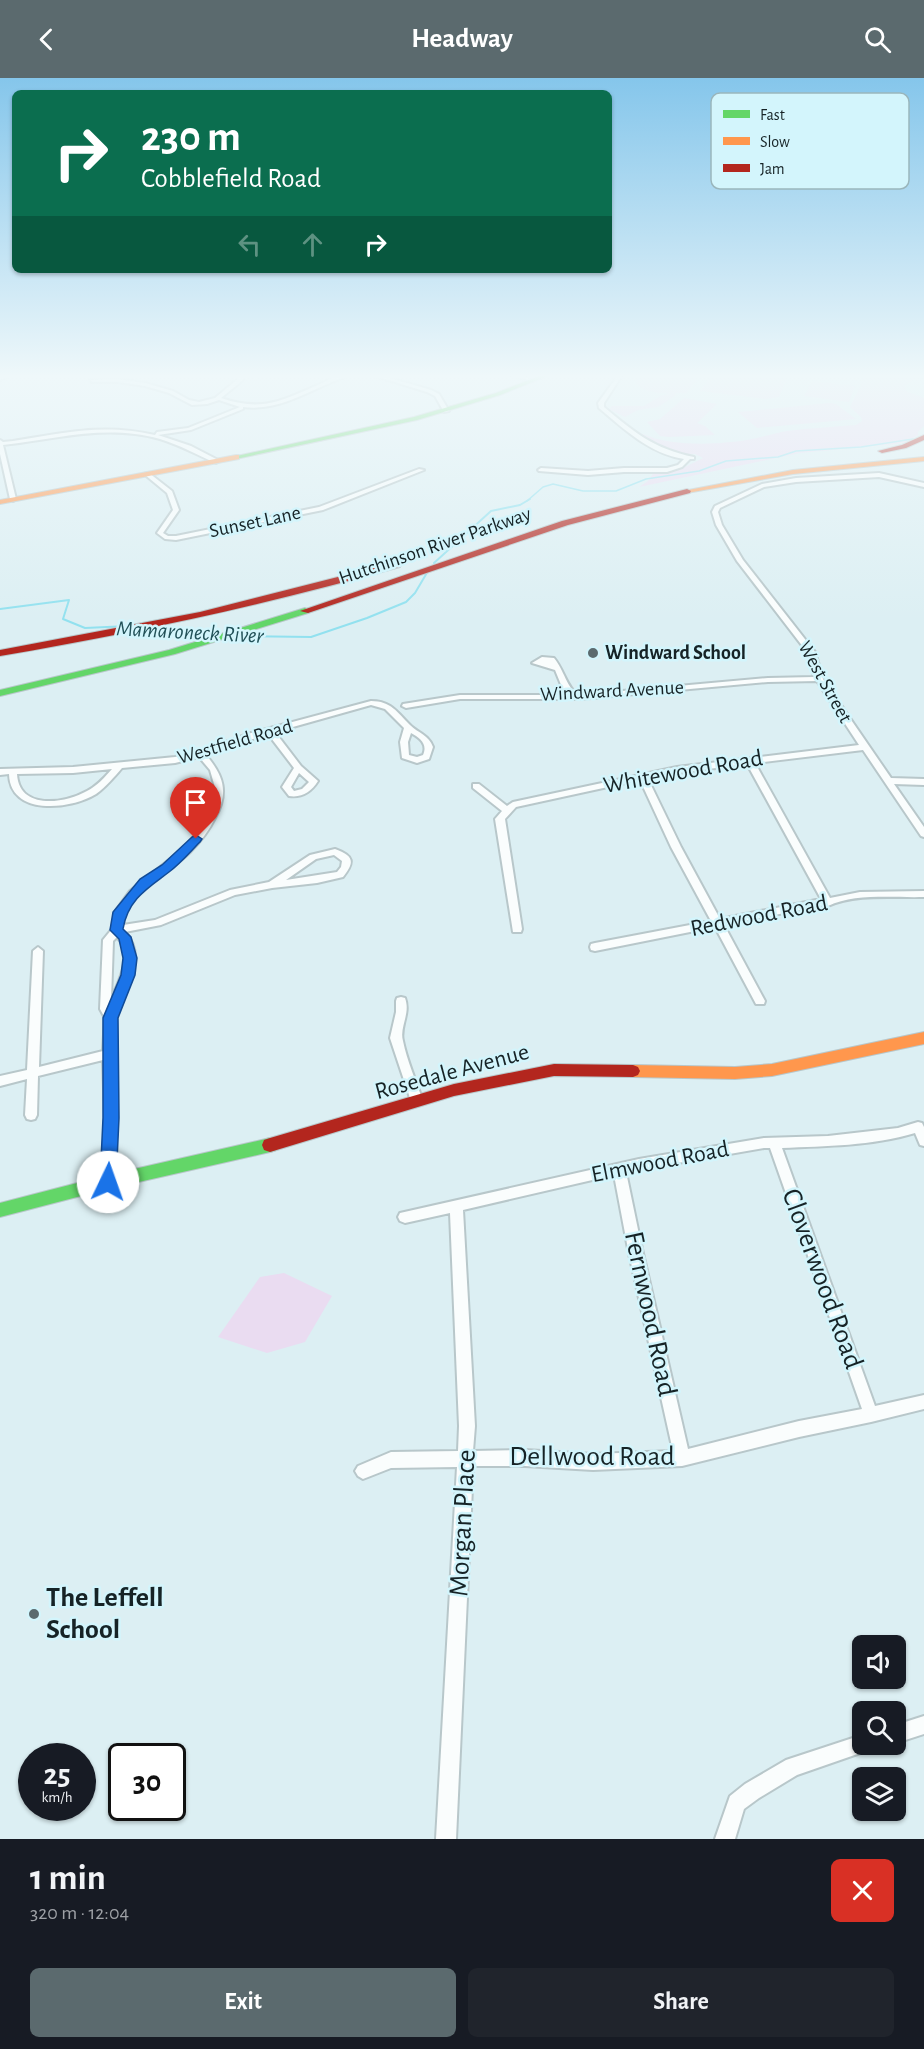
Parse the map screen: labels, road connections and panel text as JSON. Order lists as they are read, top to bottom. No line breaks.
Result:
{"streets":{"main road":["Hutchinson River Parkway","Rosedale Avenue"],"street":["Sunset Lane","West Street","Windward Avenue","Westfield Road","Whitewood Road","Redwood Road","Elmwood Road","Cloverwood Road","Fernwood Road","Dellwood Road","Morgan Place"]},"crossings":[["West Street","Windward Avenue"],["West Street","Whitewood Road"],["Elmwood Road","Cloverwood Road"],["Elmwood Road","Fernwood Road"],["Elmwood Road","Morgan Place"],["Cloverwood Road","Dellwood Road"],["Fernwood Road","Dellwood Road"],["Dellwood Road","Morgan Place"]],"water":["Mamaroneck River"],"places":["Windward School","The Leffell School"],"legend":["Fast","Slow","Jam"],"page":{"header":"Headway","turn":["230 m","Cobblefield Road"],"speed":"25 km/h","limit":"30","heading":["1 min","320 m · 12:04"],"buttons":["Exit","Share"]}}
